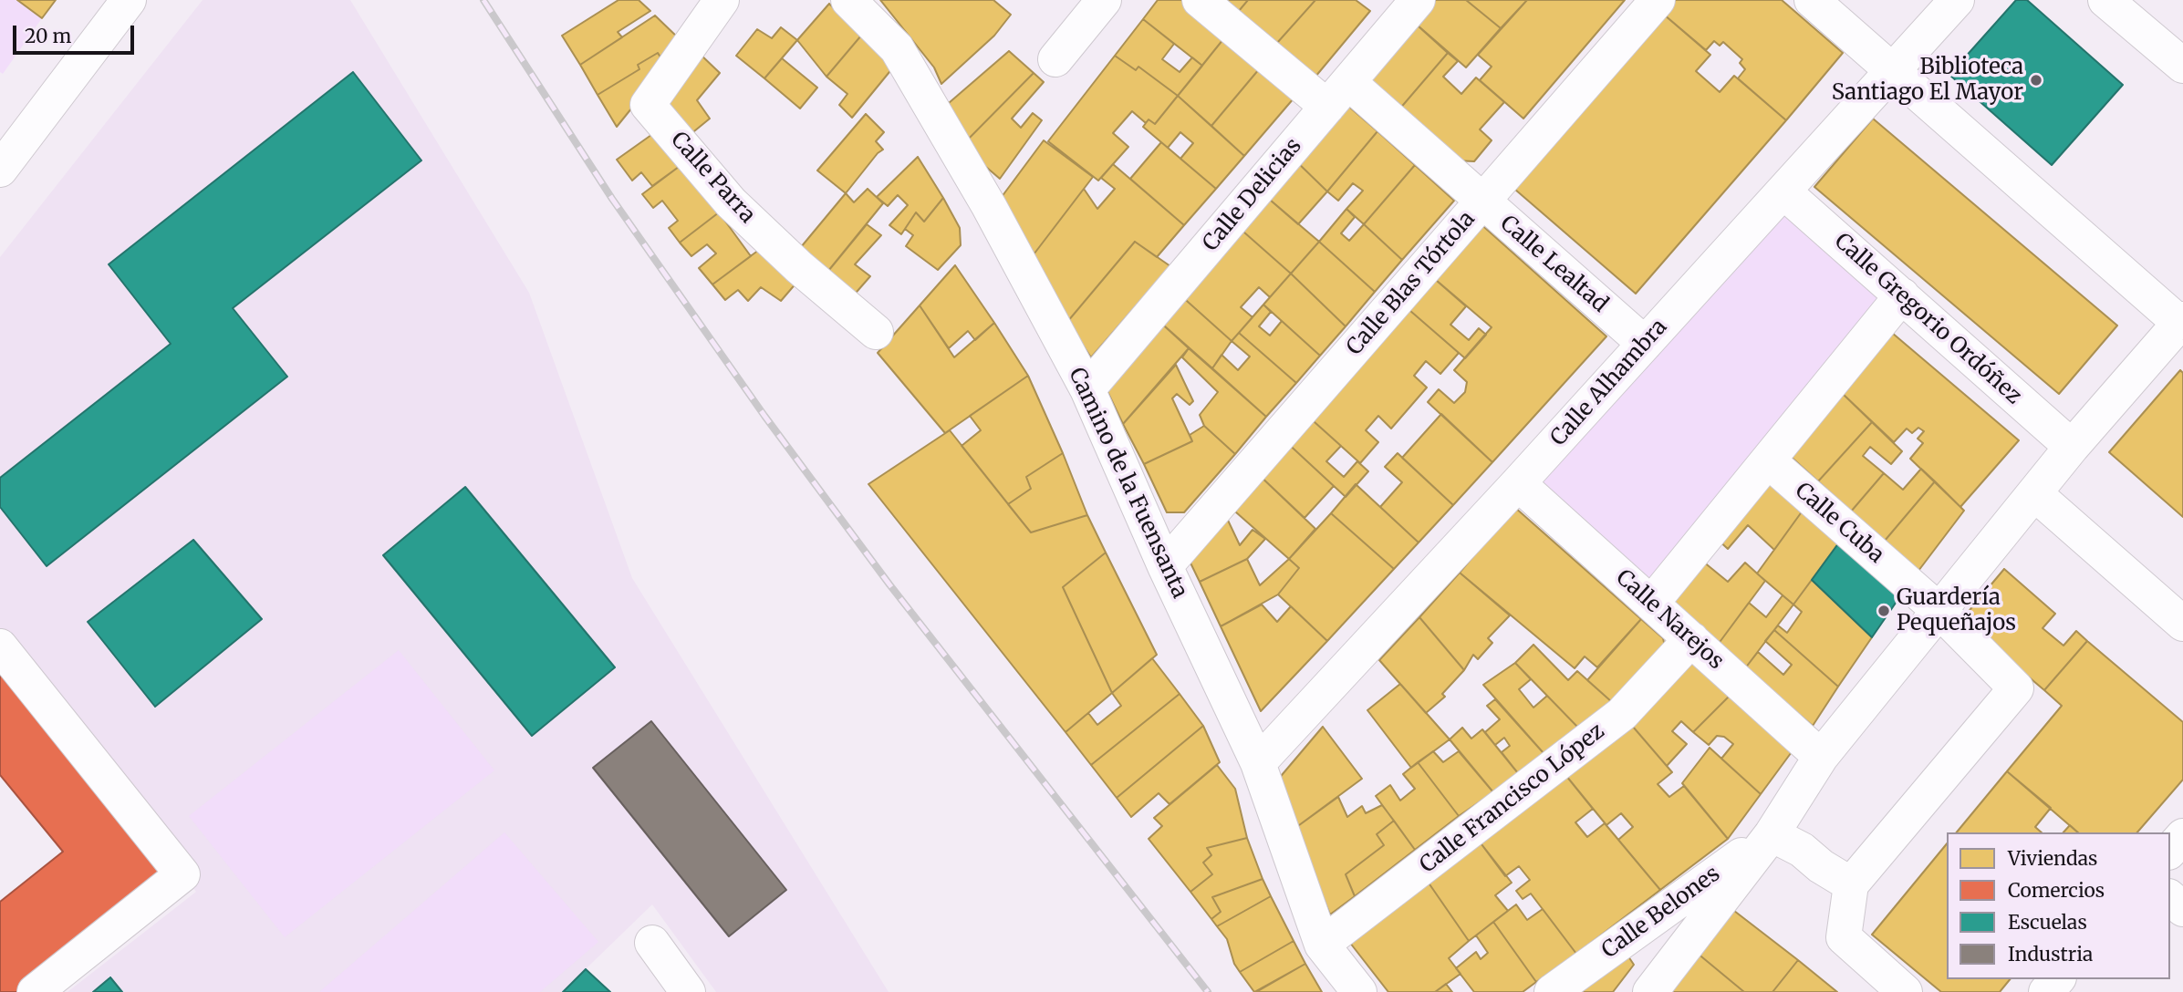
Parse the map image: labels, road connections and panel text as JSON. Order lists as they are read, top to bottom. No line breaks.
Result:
{"streets":{"street":["Calle Parra","Calle Delicias","Calle Lealtad","Calle Blas Tórtola","Calle Gregorio Ordóñez","Calle Alhambra","Camino de la Fuensanta","Calle Cuba","Calle Narejos","Calle Francisco López","Calle Belones"]},"crossings":[["Calle Delicias","Calle Lealtad"],["Calle Delicias","Camino de la Fuensanta"],["Calle Lealtad","Calle Blas Tórtola"],["Calle Lealtad","Calle Alhambra"],["Calle Blas Tórtola","Camino de la Fuensanta"],["Calle Gregorio Ordóñez","Calle Alhambra"],["Calle Alhambra","Camino de la Fuensanta"],["Calle Alhambra","Calle Narejos"],["Camino de la Fuensanta","Calle Francisco López"],["Calle Narejos","Calle Francisco López"]],"places":["Biblioteca Santiago El Mayor","Guardería Pequeñajos"],"legend":["Viviendas","Comercios","Escuelas","Industria"],"scale_bar":"20 m"}
